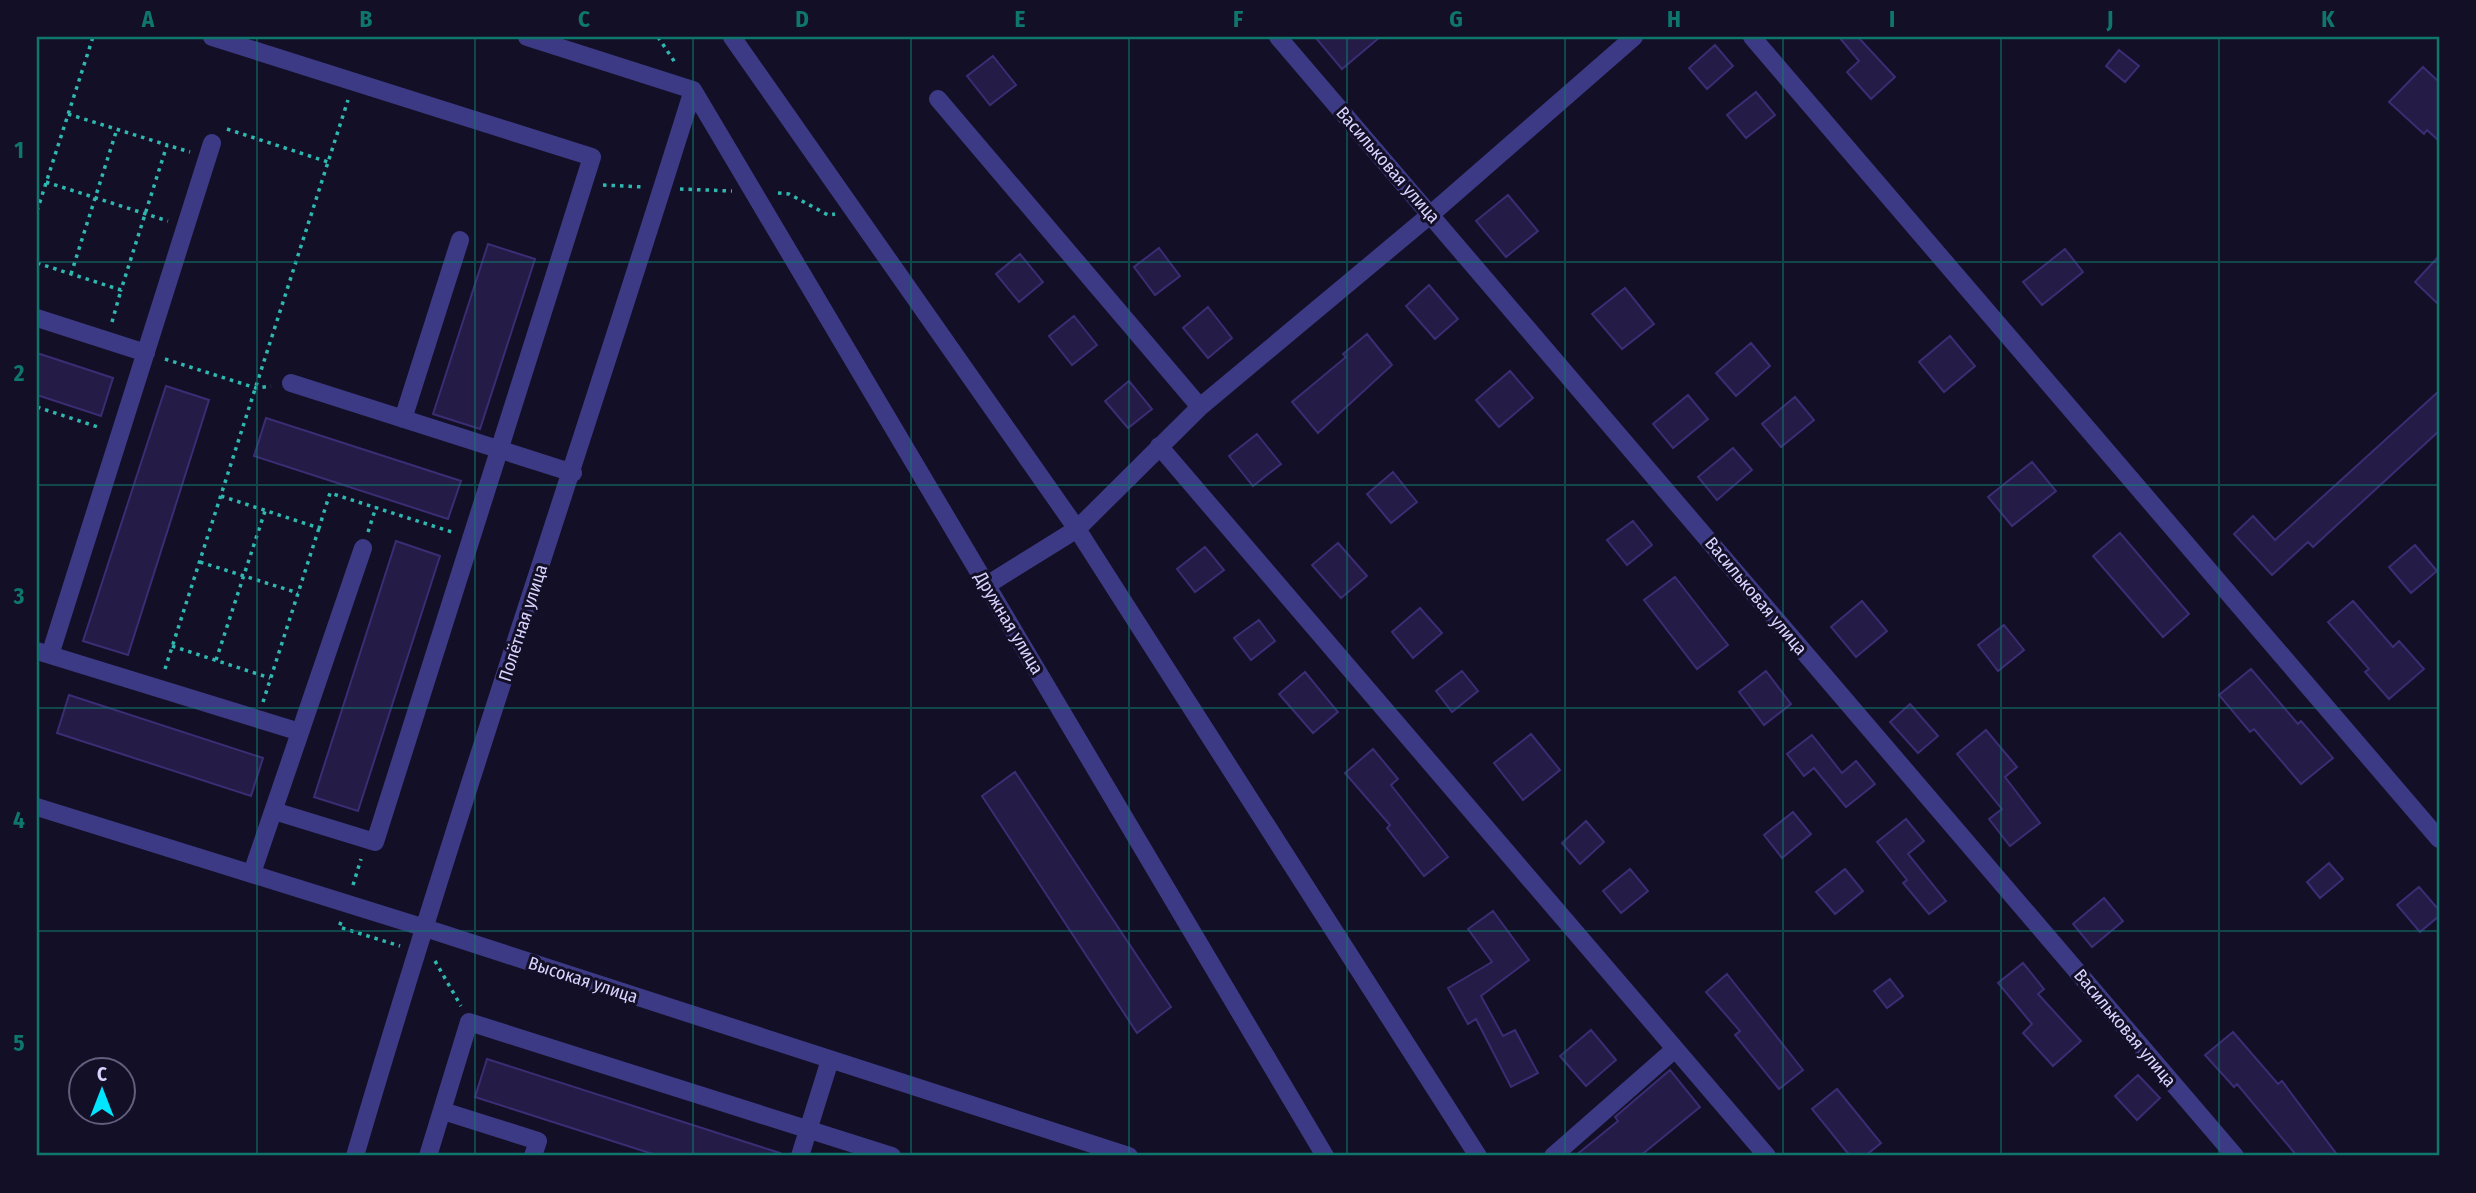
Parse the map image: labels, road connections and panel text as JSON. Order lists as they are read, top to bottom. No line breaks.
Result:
{"streets":{"street":["Васильковая улица","Полётная улица","Дружная улица","Высокая улица"]},"crossings":[["Полётная улица","Дружная улица"],["Полётная улица","Высокая улица"]],"north":"top","grid":{"columns":["A","B","C","D","E","F","G","H","I","J","K"],"rows":["1","2","3","4","5"]}}
